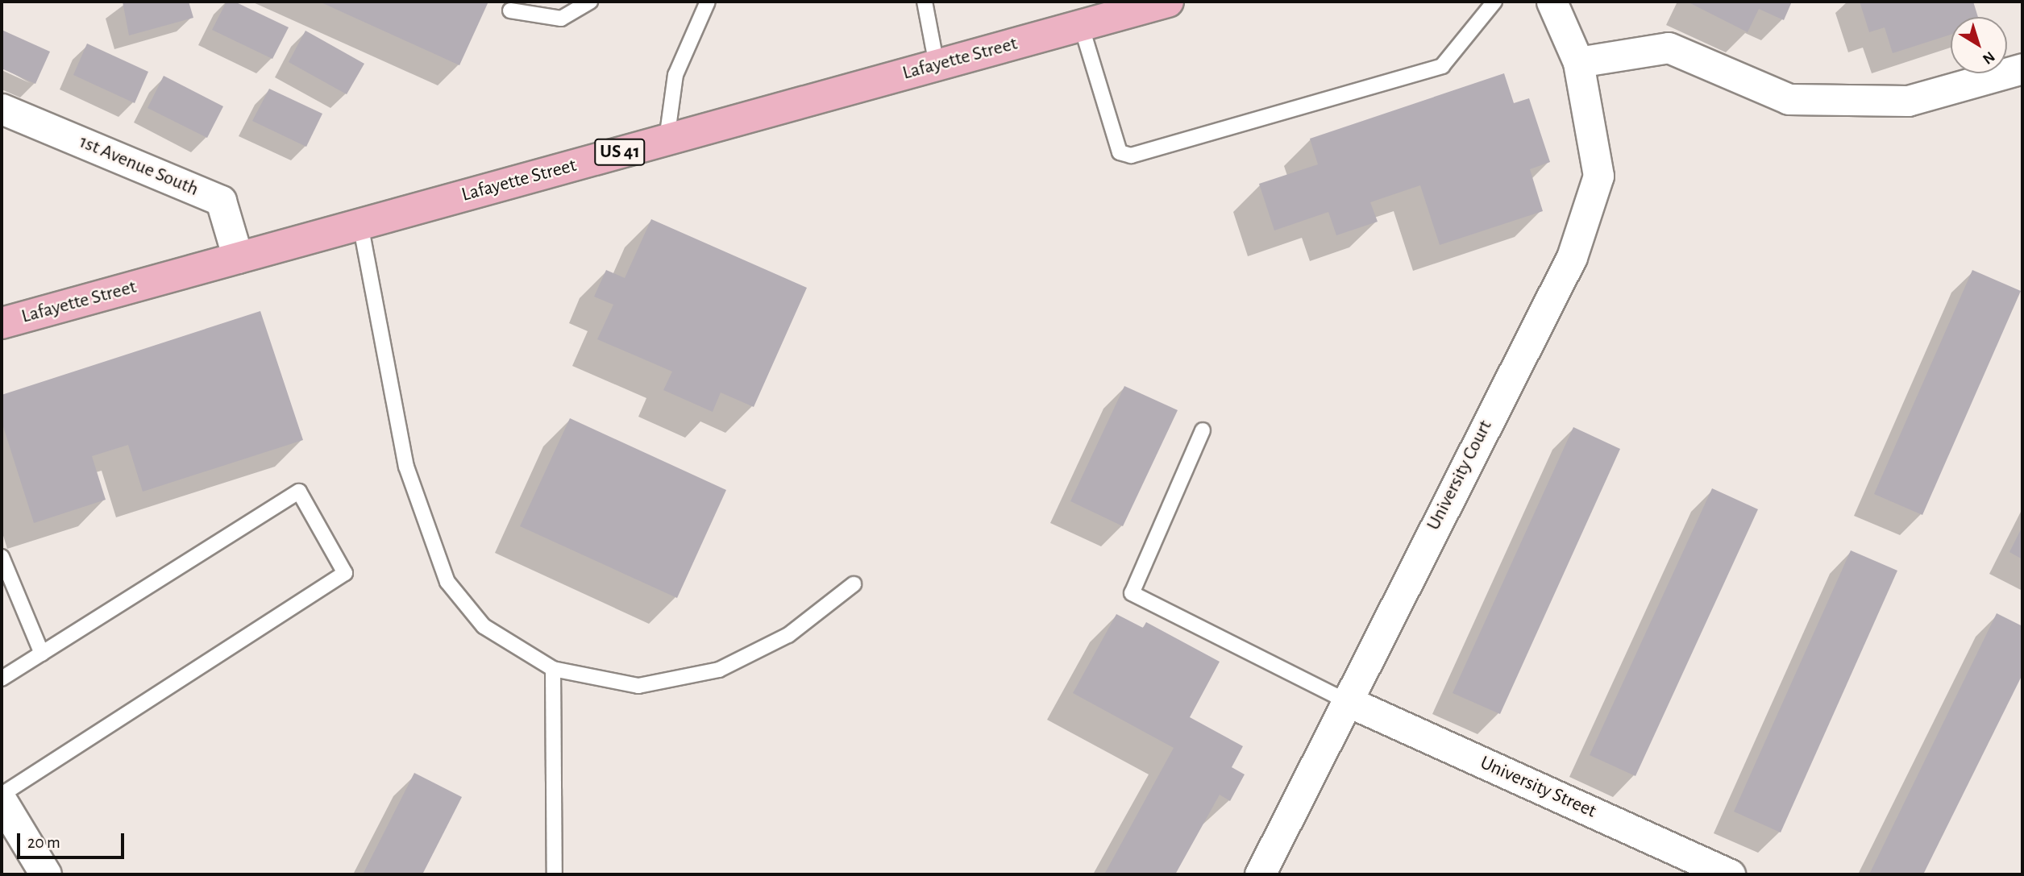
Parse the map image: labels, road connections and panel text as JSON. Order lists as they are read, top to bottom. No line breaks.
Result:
{"streets":{"main road":["Lafayette Street","US 41"],"street":["1st Avenue South","University Court","University Street"]},"crossings":[["Lafayette Street","1st Avenue South"],["University Court","University Street"]],"scale_bar":"20 m","north":"bottom right"}
